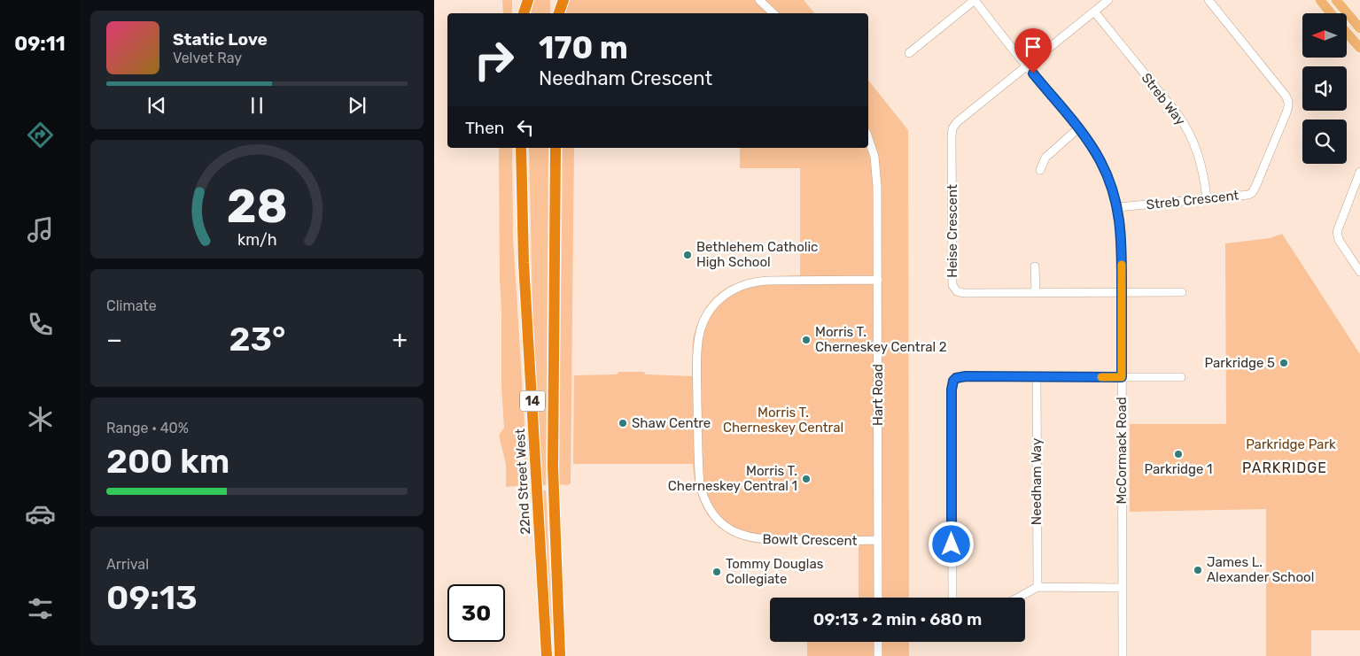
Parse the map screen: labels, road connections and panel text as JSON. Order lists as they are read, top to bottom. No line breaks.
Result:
{"streets":{"highway":["14","22nd Street West"],"street":["Streb Way","Streb Crescent","Heise Crescent","Hart Road","McCormack Road","Needham Way","Bowlt Crescent"]},"crossings":[["Streb Way","Streb Crescent"],["Streb Crescent","McCormack Road"],["Heise Crescent","McCormack Road"],["Hart Road","Bowlt Crescent"]],"districts":["PARKRIDGE"],"parks":["Morris T. Cherneskey Central","Parkridge Park"],"places":["Bethlehem Catholic High School","Morris T. Cherneskey Central 2","Parkridge 5","Shaw Centre","Parkridge 1","Morris T. Cherneskey Central 1","James L. Alexander School","Tommy Douglas Collegiate"],"north":"left","page":{"tabs":"09:11","turn":["170 m","Needham Crescent"],"song":["Static Love","Velvet Ray"],"then":"Then","tile":["Climate",["Range · 40%","200 km"],["Arrival","09:13"]],"heat":["−","23°","+"],"limit":"30","trip":"09:13 · 2 min · 680 m","gauge":["28","km/h"]}}
